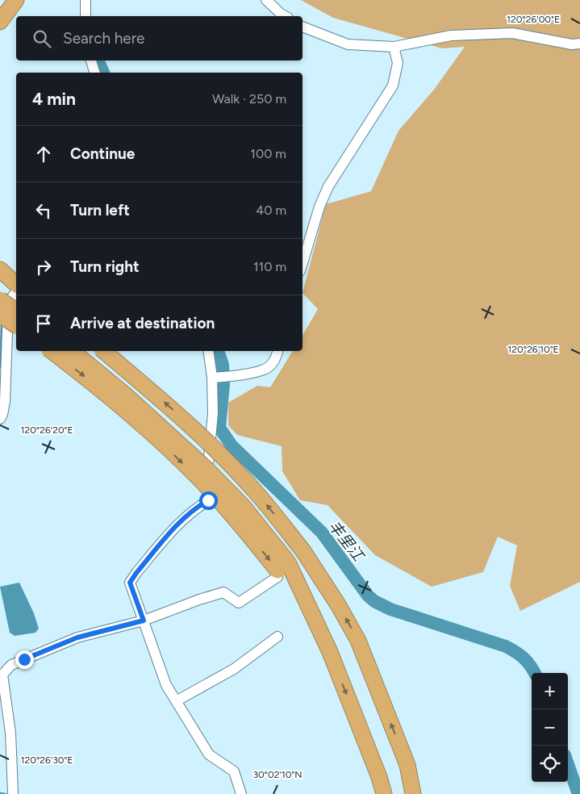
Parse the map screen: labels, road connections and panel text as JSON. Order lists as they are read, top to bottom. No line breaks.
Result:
{"water":["丰里江"],"page":{"search":"Search here","heading":["4 min","Walk · 250 m"],"list":[["Continue","100 m"],["Turn left","40 m"],["Turn right","110 m"],"Arrive at destination"],"map_buttons":["+","−"]},"coordinates":["120°26'00\"E","120°26'10\"E","120°26'20\"E","120°26'30\"E","30°02'10\"N"]}
